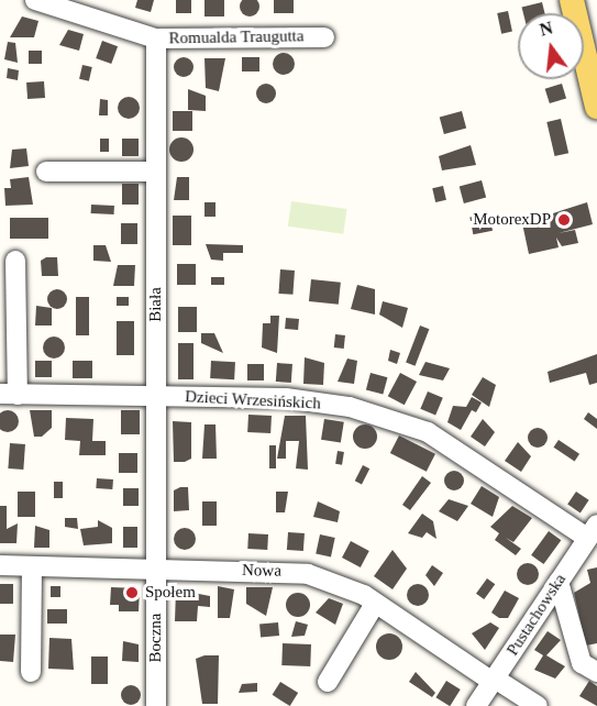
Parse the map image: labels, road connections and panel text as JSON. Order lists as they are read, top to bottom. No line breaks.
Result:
{"streets":{"street":["Romualda Traugutta","Biała","Dzieci Wrzesińskich","Nowa","Pustachowska","Boczna"]},"crossings":[["Romualda Traugutta","Biała"],["Biała","Dzieci Wrzesińskich"],["Biała","Nowa"],["Biała","Boczna"],["Dzieci Wrzesińskich","Pustachowska"],["Nowa","Pustachowska"],["Nowa","Boczna"]],"places":["MotorexDP","Społem"],"north":"top"}
